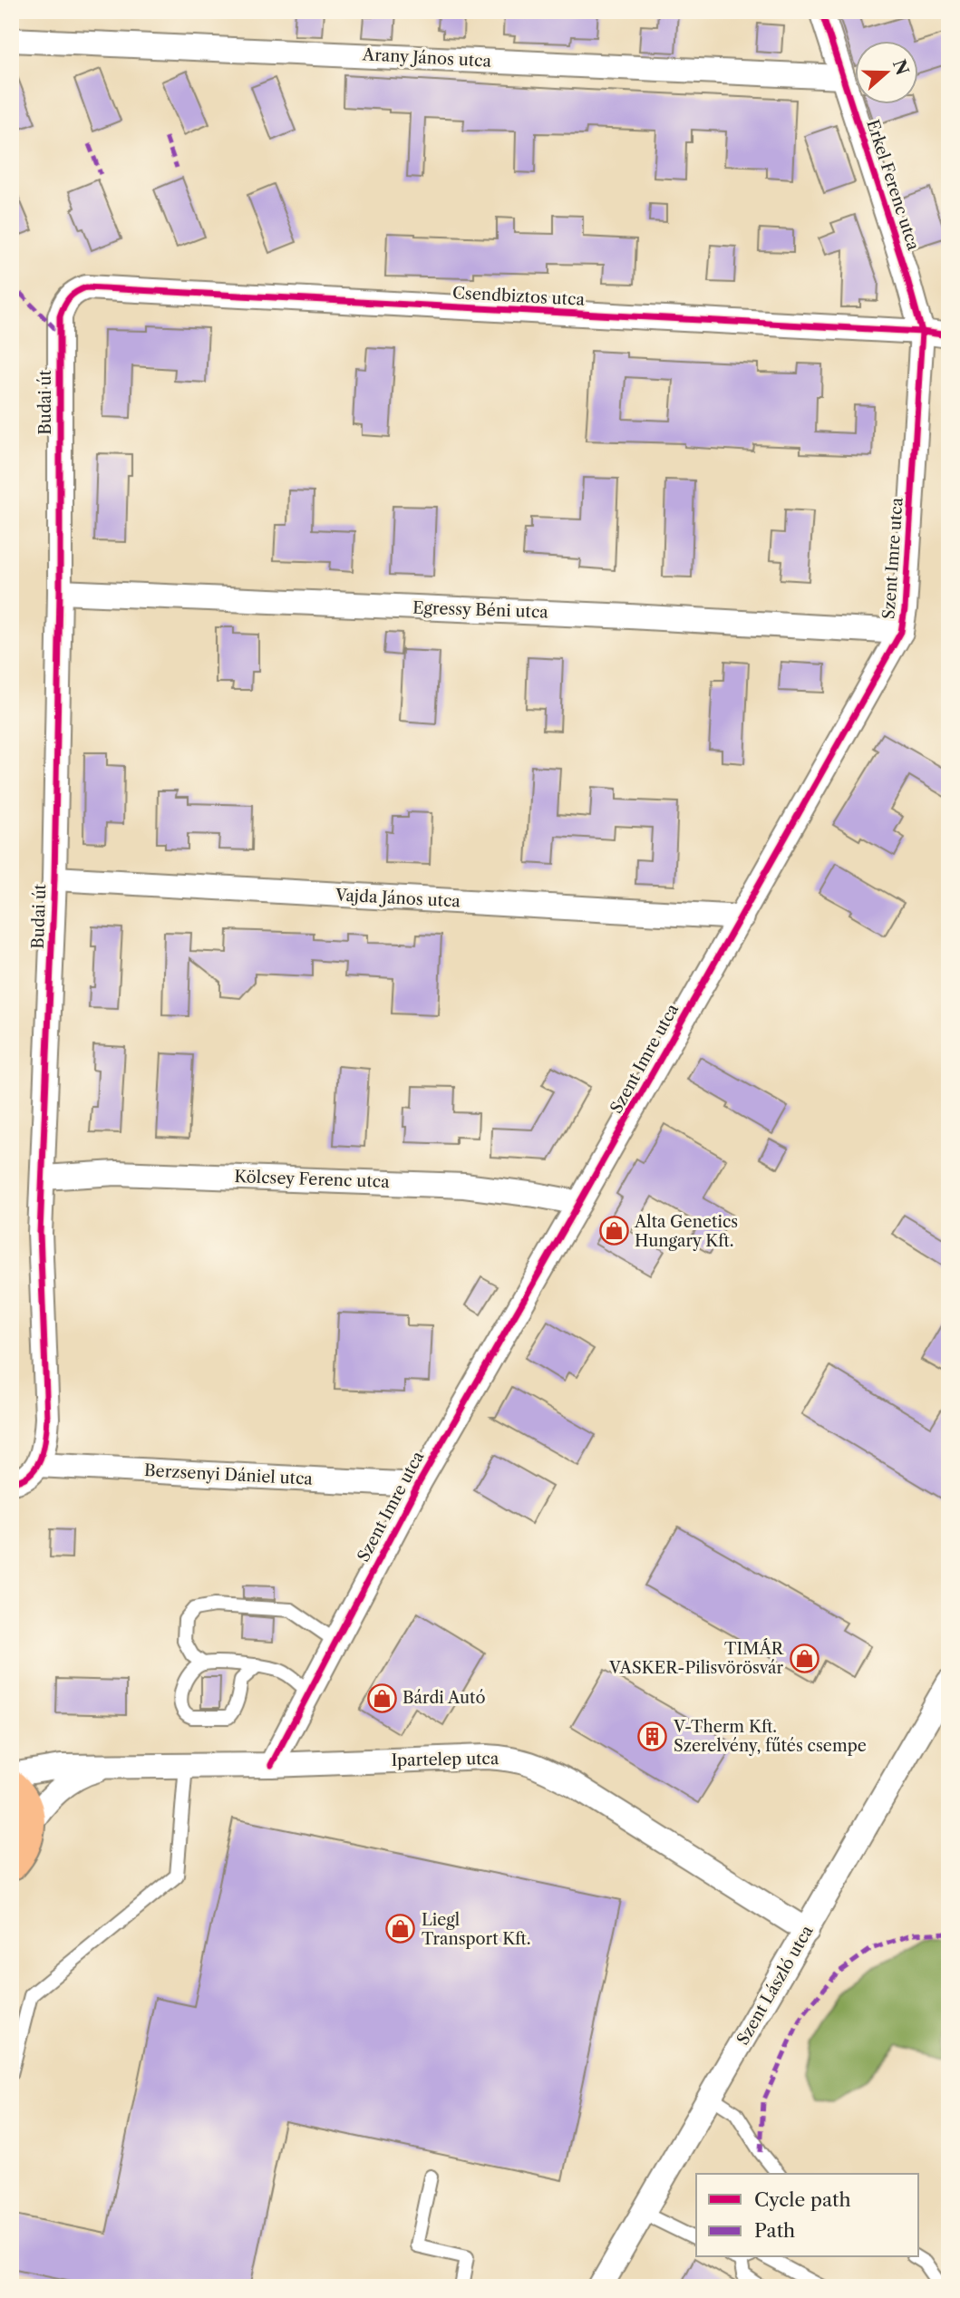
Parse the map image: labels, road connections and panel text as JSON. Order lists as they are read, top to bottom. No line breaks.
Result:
{"streets":{"street":["Arany János utca","Erkel Ferenc utca","Csendbiztos utca","Budai út","Szent Imre utca","Egressy Béni utca","Vajda János utca","Kölcsey Ferenc utca","Berzsenyi Dániel utca","Ipartelep utca","Szent László utca"]},"crossings":[["Arany János utca","Erkel Ferenc utca"],["Erkel Ferenc utca","Csendbiztos utca"],["Erkel Ferenc utca","Szent Imre utca"],["Csendbiztos utca","Budai út"],["Csendbiztos utca","Szent Imre utca"],["Budai út","Egressy Béni utca"],["Budai út","Vajda János utca"],["Budai út","Kölcsey Ferenc utca"],["Budai út","Berzsenyi Dániel utca"],["Szent Imre utca","Egressy Béni utca"],["Szent Imre utca","Vajda János utca"],["Szent Imre utca","Kölcsey Ferenc utca"],["Szent Imre utca","Berzsenyi Dániel utca"],["Szent Imre utca","Ipartelep utca"],["Ipartelep utca","Szent László utca"]],"places":{"shop":["Alta Genetics Hungary Kft.","TIMÁR VASKER-Pilisvörösvár","Bárdi Autó","Liegl Transport Kft."],"building":["V-Therm Kft. Szerelvény, fűtés csempe"]},"legend":["Cycle path","Path"],"north":"right"}
